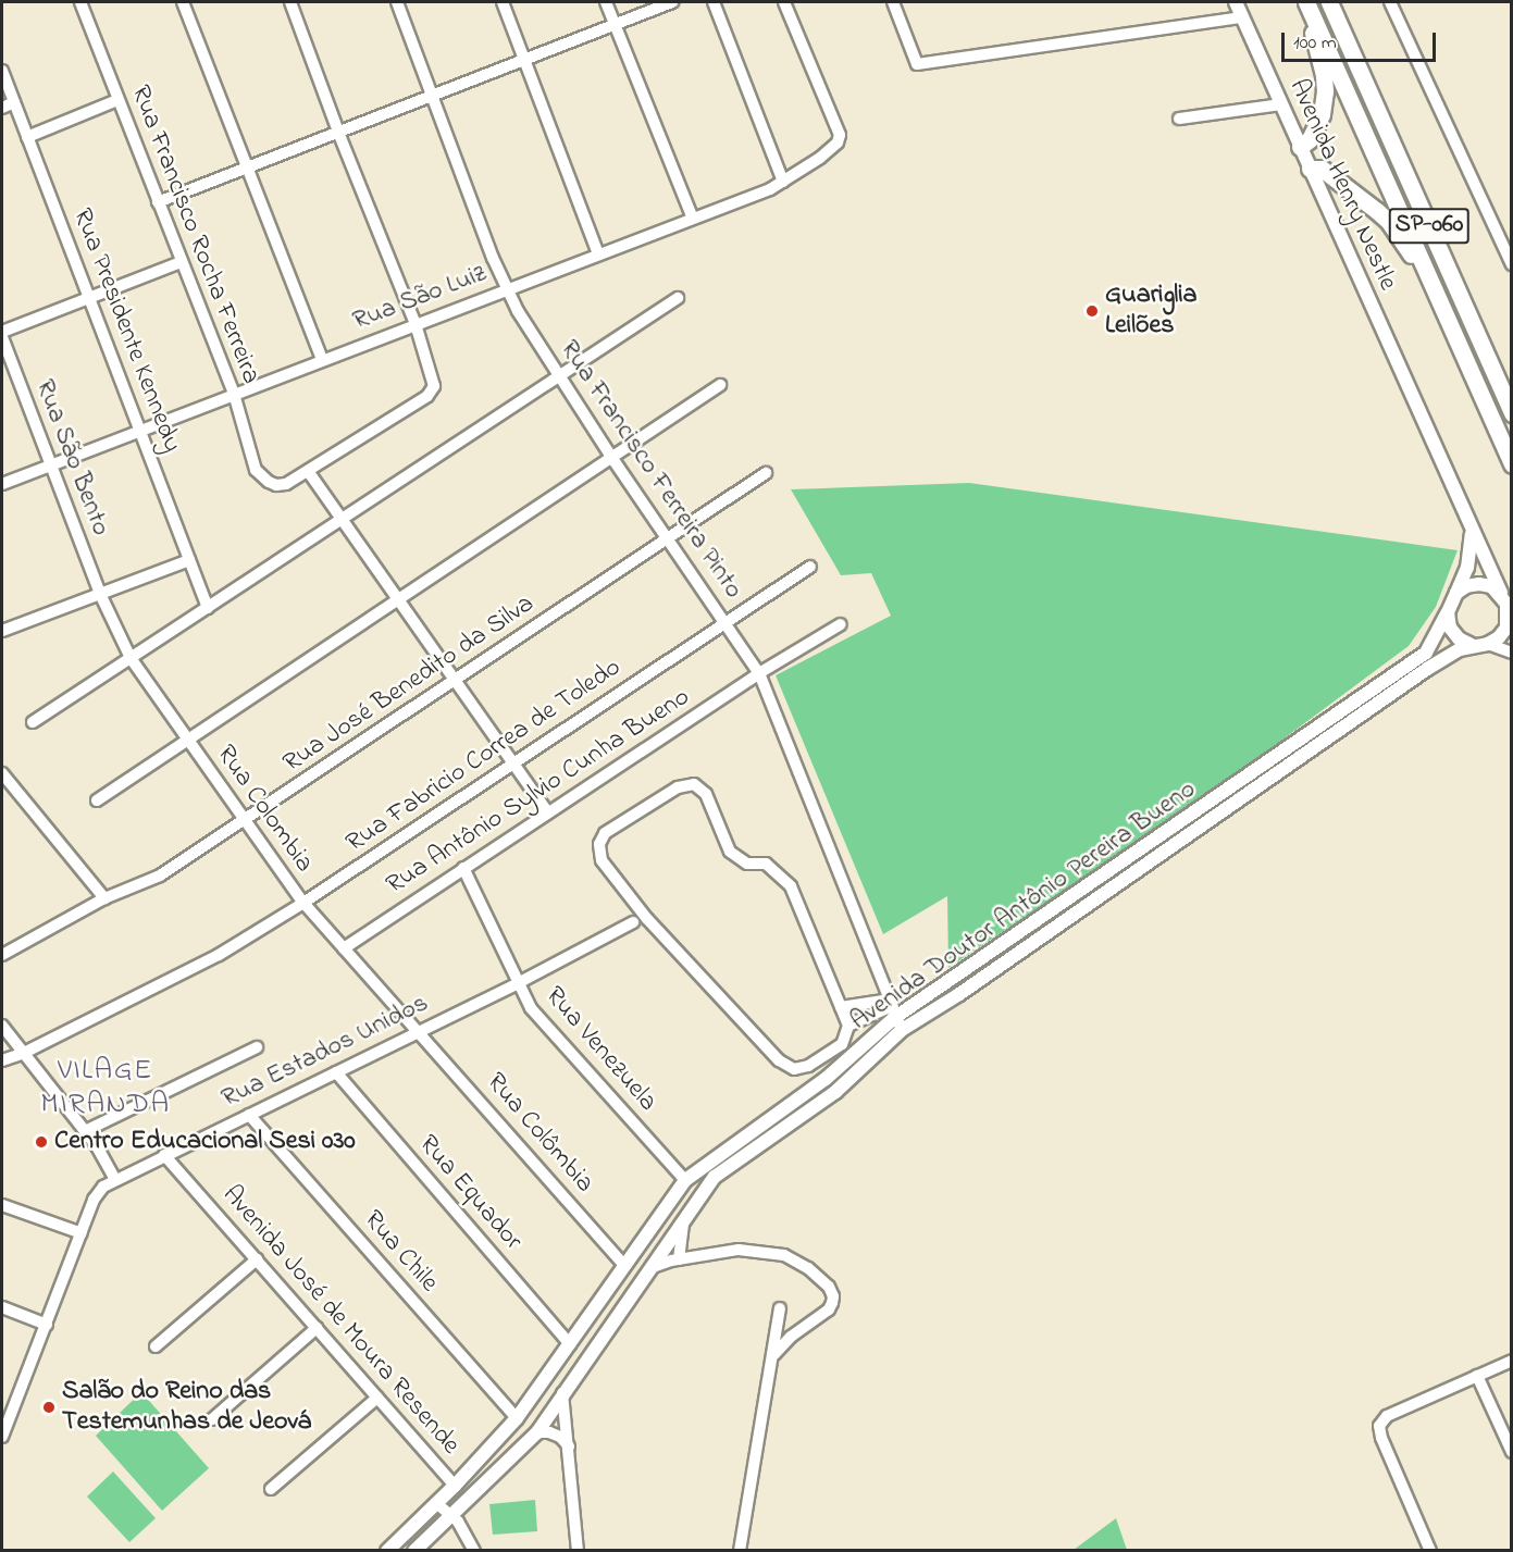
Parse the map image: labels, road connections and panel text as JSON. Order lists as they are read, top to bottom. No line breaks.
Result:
{"streets":{"highway":["SP-060"],"main road":["Avenida Henry Nestle","Avenida Doutor Antônio Pereira Bueno"],"street":["Rua Francisco Rocha Ferreira","Rua São Luiz","Rua Presidente Kennedy","Rua São Bento","Rua Francisco Ferreira Pinto","Rua José Benedito da Silva","Rua Fabricio Correa de Toledo","Rua Antônio Sylvio Cunha Bueno","Rua Colombia","Rua Venezuela","Rua Estados Unidos","Rua Colômbia","Rua Equador","Rua Chile","Avenida José de Moura Resende"]},"crossings":[["Avenida Henry Nestle","Avenida Doutor Antônio Pereira Bueno"],["Rua Francisco Rocha Ferreira","Rua São Luiz"],["Rua São Luiz","Rua Presidente Kennedy"],["Rua São Luiz","Rua São Bento"],["Rua São Luiz","Rua Francisco Ferreira Pinto"],["Rua São Bento","Rua Colombia"],["Rua Francisco Ferreira Pinto","Rua José Benedito da Silva"],["Rua Francisco Ferreira Pinto","Rua Fabricio Correa de Toledo"],["Rua Francisco Ferreira Pinto","Rua Antônio Sylvio Cunha Bueno"],["Rua Francisco Ferreira Pinto","Avenida Doutor Antônio Pereira Bueno"],["Rua José Benedito da Silva","Rua Colombia"],["Rua Fabricio Correa de Toledo","Rua Colombia"],["Rua Antônio Sylvio Cunha Bueno","Rua Colombia"],["Rua Antônio Sylvio Cunha Bueno","Rua Venezuela"],["Rua Colombia","Rua Estados Unidos"],["Rua Colombia","Rua Colômbia"],["Avenida Doutor Antônio Pereira Bueno","Rua Venezuela"],["Avenida Doutor Antônio Pereira Bueno","Rua Colômbia"],["Avenida Doutor Antônio Pereira Bueno","Rua Equador"],["Avenida Doutor Antônio Pereira Bueno","Rua Chile"],["Avenida Doutor Antônio Pereira Bueno","Avenida José de Moura Resende"],["Rua Venezuela","Rua Estados Unidos"],["Rua Estados Unidos","Rua Colômbia"],["Rua Estados Unidos","Rua Equador"],["Rua Estados Unidos","Rua Chile"],["Rua Estados Unidos","Avenida José de Moura Resende"]],"districts":["VILAGE MIRANDA"],"places":["Guariglia Leilões","Centro Educacional Sesi 030","Salão do Reino das Testemunhas de Jeová"],"scale_bar":"100 m"}
